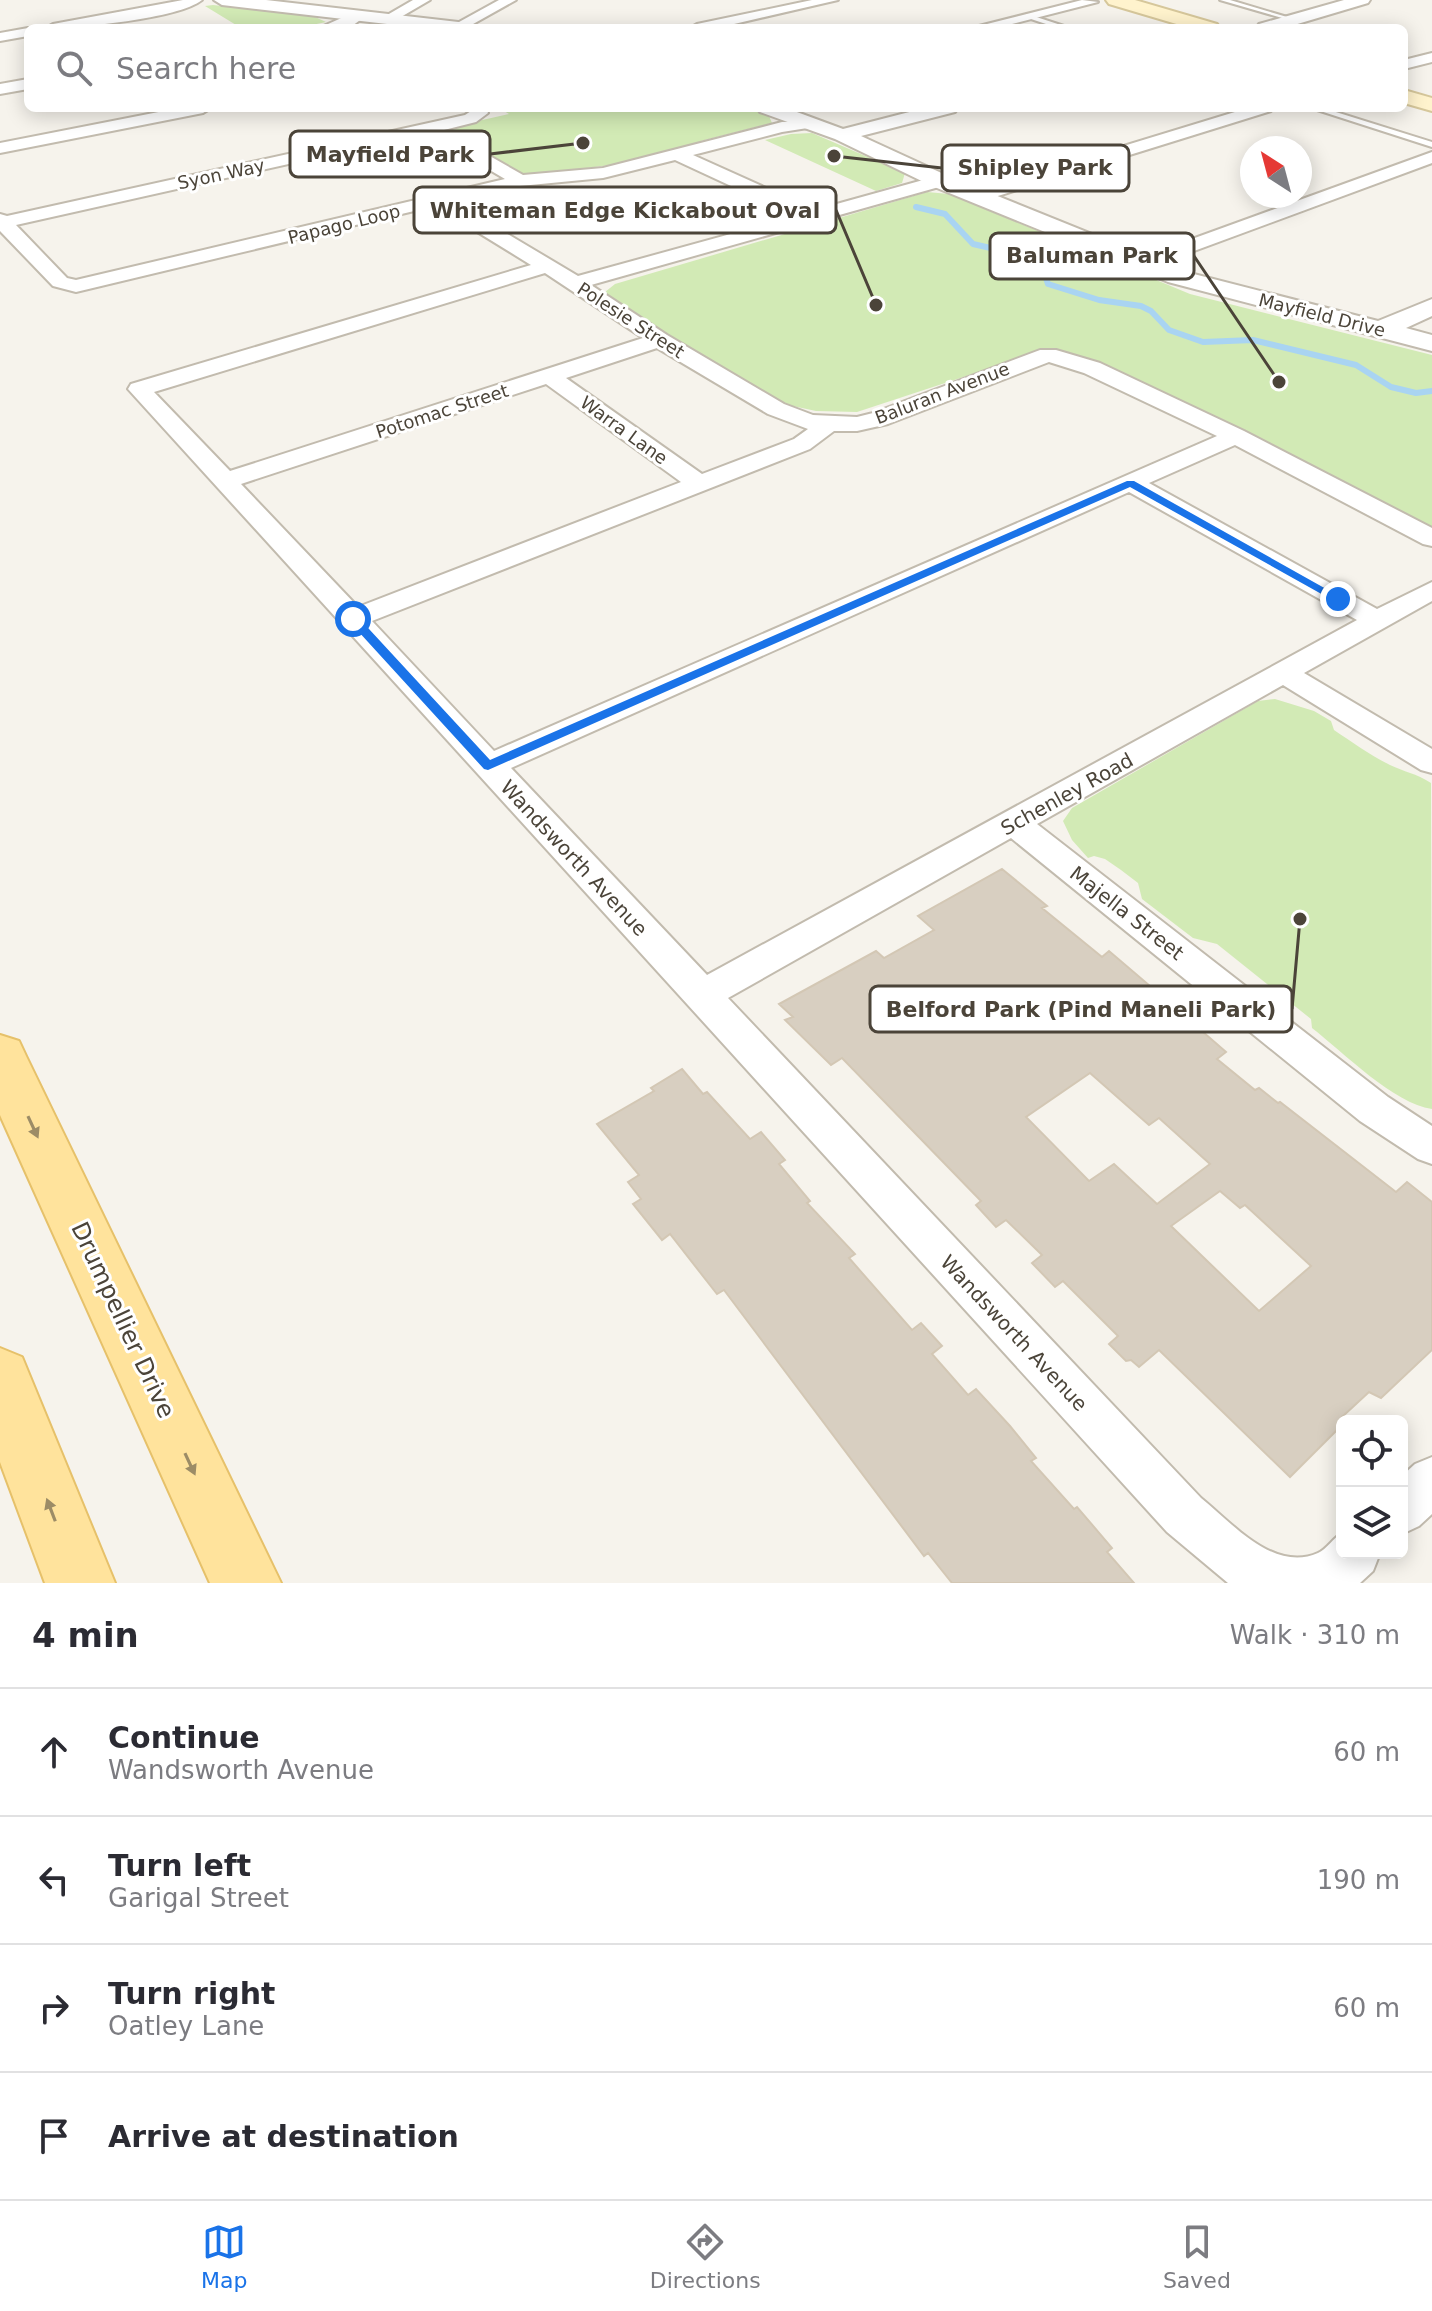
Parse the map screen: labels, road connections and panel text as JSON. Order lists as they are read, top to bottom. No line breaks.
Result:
{"streets":{"main road":["Drumpellier Drive"],"street":["Syon Way","Papago Loop","Mayfield Drive","Polesie Street","Baluran Avenue","Potomac Street","Warra Lane","Schenley Road","Wandsworth Avenue","Majella Street"]},"crossings":[["Syon Way","Papago Loop"],["Papago Loop","Mayfield Drive"],["Papago Loop","Polesie Street"],["Polesie Street","Baluran Avenue"],["Polesie Street","Potomac Street"],["Polesie Street","Wandsworth Avenue"],["Potomac Street","Warra Lane"],["Potomac Street","Wandsworth Avenue"],["Schenley Road","Wandsworth Avenue"],["Schenley Road","Majella Street"]],"places":["Mayfield Park","Shipley Park","Whiteman Edge Kickabout Oval","Baluman Park","Belford Park (Pind Maneli Park)"],"north":"top left","page":{"search":"Search here","heading":["4 min","Walk · 310 m"],"list":[["Continue","Wandsworth Avenue","60 m"],["Turn left","Garigal Street","190 m"],["Turn right","Oatley Lane","60 m"],"Arrive at destination"],"nav":["Map","Directions","Saved"]}}
